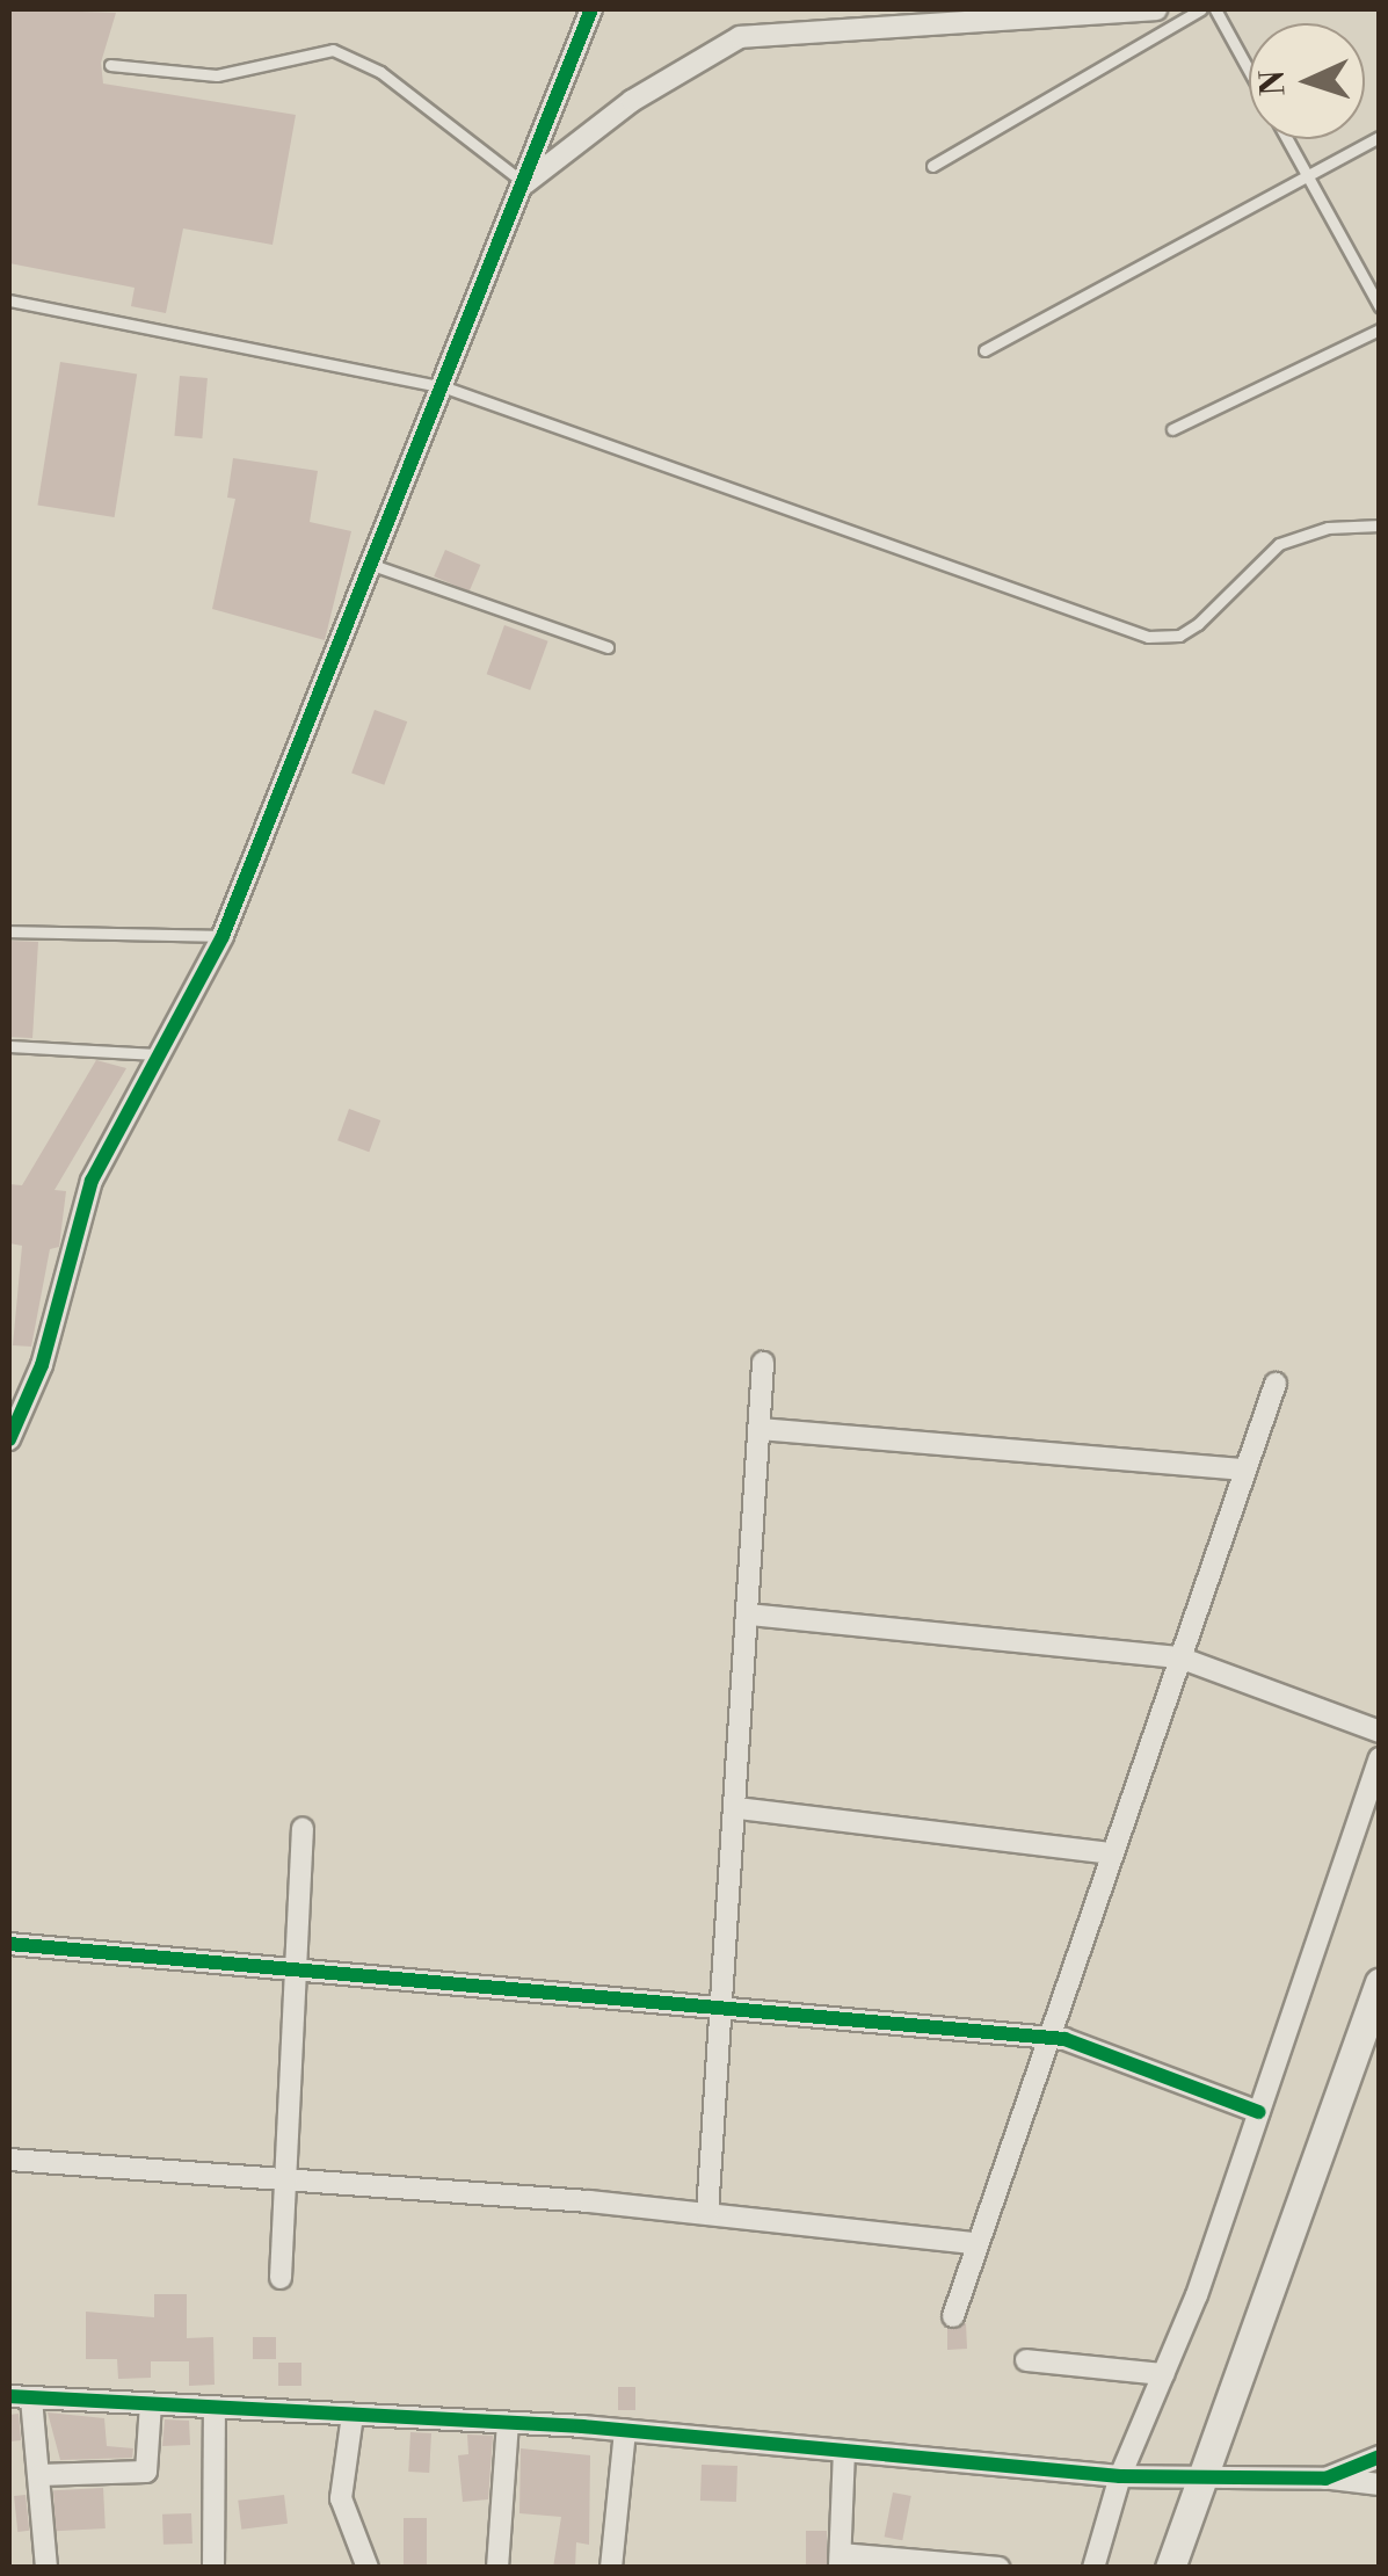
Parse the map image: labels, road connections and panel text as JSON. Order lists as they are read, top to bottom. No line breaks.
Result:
{"north":"left"}
